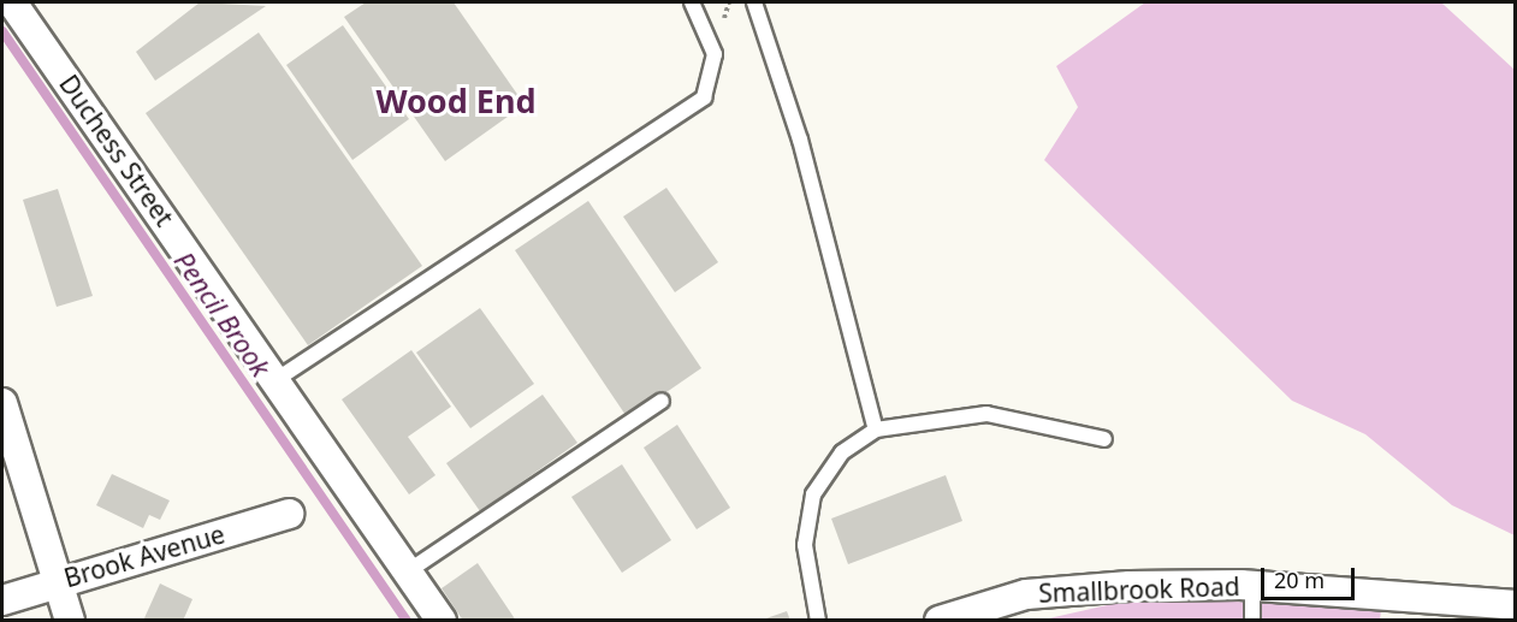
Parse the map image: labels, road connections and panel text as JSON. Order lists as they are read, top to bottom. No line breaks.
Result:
{"streets":{"street":["Duchess Street","Brook Avenue","Smallbrook Road"]},"districts":["Wood End"],"water":["Pencil Brook"],"scale_bar":"20 m"}
